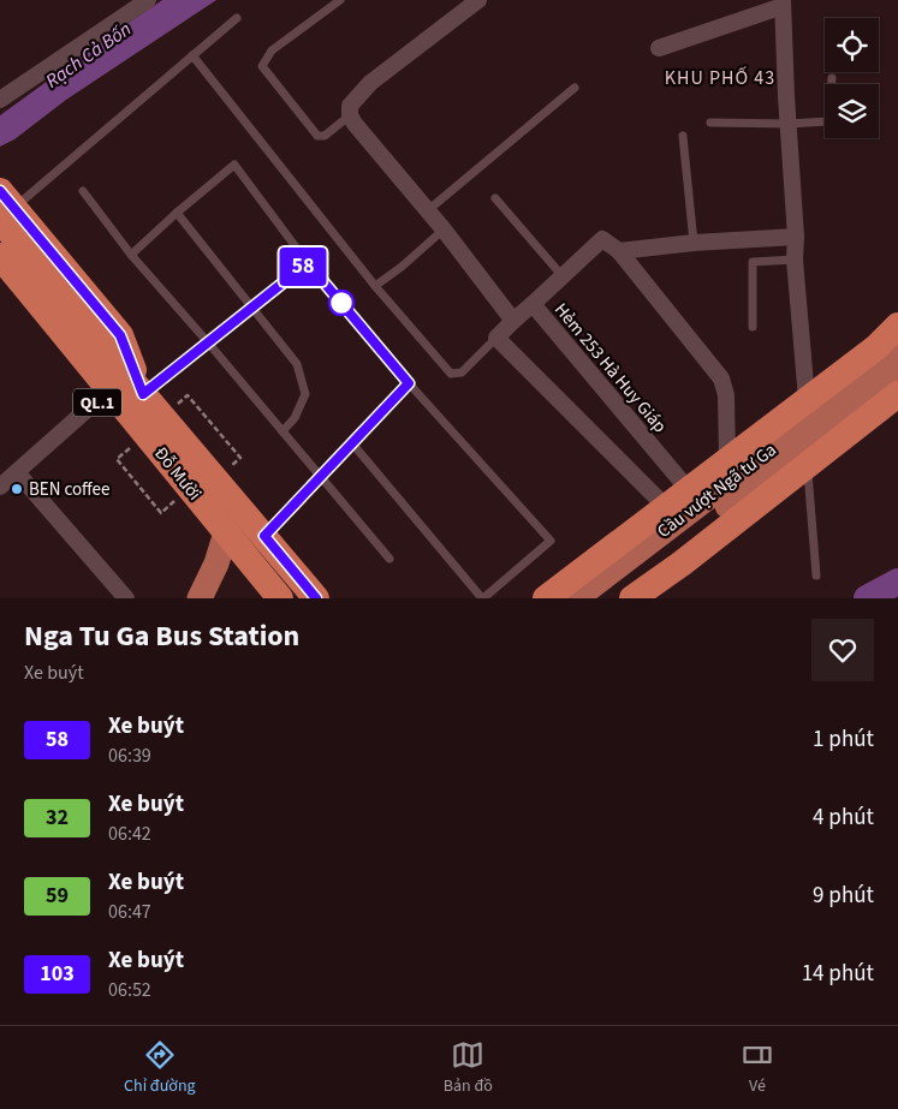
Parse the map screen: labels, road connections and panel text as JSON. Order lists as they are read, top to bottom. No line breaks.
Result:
{"streets":{"highway":["QL.1","Đỗ Mười"],"main road":["Cầu vượt Ngã tư Ga"],"street":["Hẻm 253 Hà Huy Giáp"]},"crossings":[["QL.1","Đỗ Mười"]],"districts":["KHU PHỐ 43"],"water":["Rạch Cả Bốn"],"places":["BEN coffee"],"lines":["bus line 58"],"page":{"on_map":"58","heading":["Nga Tu Ga Bus Station","Xe buýt"],"list":[{"mark":"58","name":"Xe buýt","note":"06:39","value":"1 phút"},{"mark":"32","name":"Xe buýt","note":"06:42","value":"4 phút"},{"mark":"59","name":"Xe buýt","note":"06:47","value":"9 phút"},{"mark":"103","name":"Xe buýt","note":"06:52","value":"14 phút"}],"tabs":["Chỉ đường","Bản đồ","Vé"]}}
